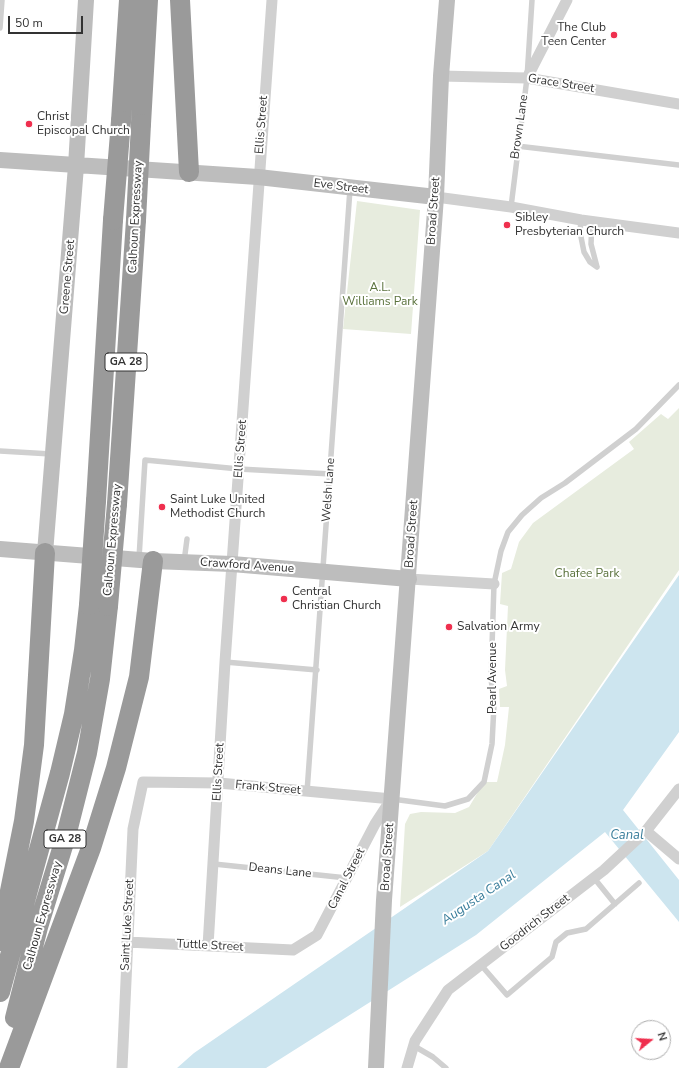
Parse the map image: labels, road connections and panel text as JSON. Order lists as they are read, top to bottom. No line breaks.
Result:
{"streets":{"highway":["Calhoun Expressway","GA 28"],"street":["Grace Street","Ellis Street","Eve Street","Broad Street","Greene Street","Crawford Avenue","Frank Street","Canal Street","Goodrich Street","Saint Luke Street","Tuttle Street"],"lane":["Brown Lane","Welsh Lane","Pearl Avenue","Deans Lane"]},"crossings":[["Grace Street","Brown Lane"],["Grace Street","Broad Street"],["Ellis Street","Eve Street"],["Ellis Street","Crawford Avenue"],["Ellis Street","Frank Street"],["Ellis Street","Deans Lane"],["Ellis Street","Tuttle Street"],["Brown Lane","Eve Street"],["Eve Street","Broad Street"],["Eve Street","Greene Street"],["Eve Street","Welsh Lane"],["Broad Street","Crawford Avenue"],["Broad Street","Pearl Avenue"],["Broad Street","Frank Street"],["Broad Street","Canal Street"],["Greene Street","Crawford Avenue"],["Welsh Lane","Crawford Avenue"],["Welsh Lane","Frank Street"],["Crawford Avenue","Pearl Avenue"],["Pearl Avenue","Frank Street"],["Pearl Avenue","Canal Street"],["Frank Street","Canal Street"],["Frank Street","Saint Luke Street"],["Deans Lane","Canal Street"],["Canal Street","Tuttle Street"],["Saint Luke Street","Tuttle Street"]],"water":["Canal","Augusta Canal"],"parks":["A.L. Williams Park","Chafee Park"],"places":["The Club Teen Center","Christ Episcopal Church","Sibley Presbyterian Church","Saint Luke United Methodist Church","Central Christian Church","Salvation Army"],"scale_bar":"50 m","north":"right"}
